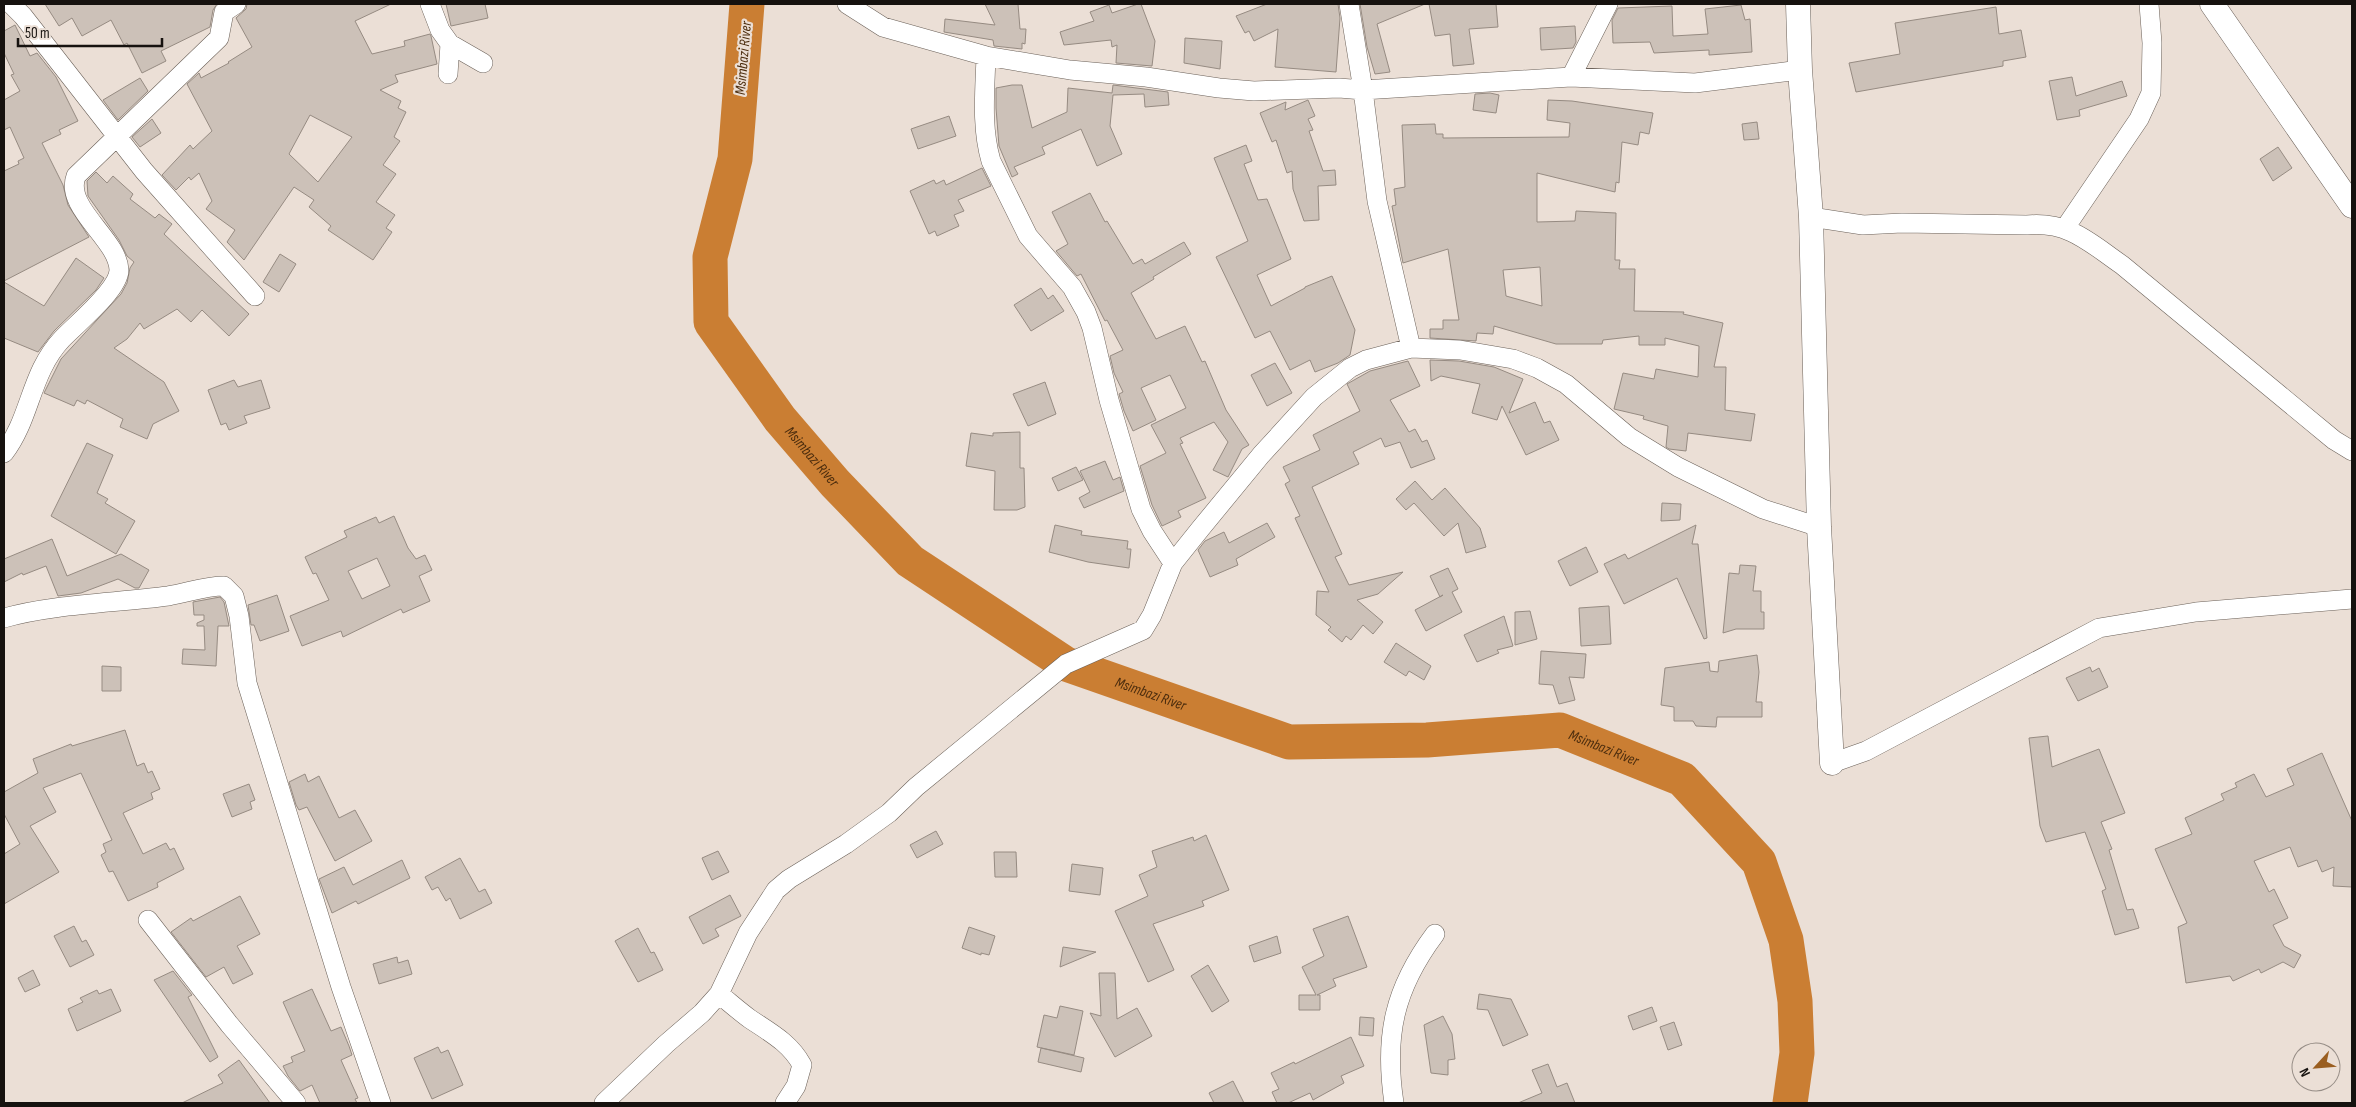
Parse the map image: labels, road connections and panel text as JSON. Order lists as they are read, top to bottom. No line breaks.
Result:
{"water":["Msimbazi River"],"scale_bar":"50 m","north":"bottom left"}
